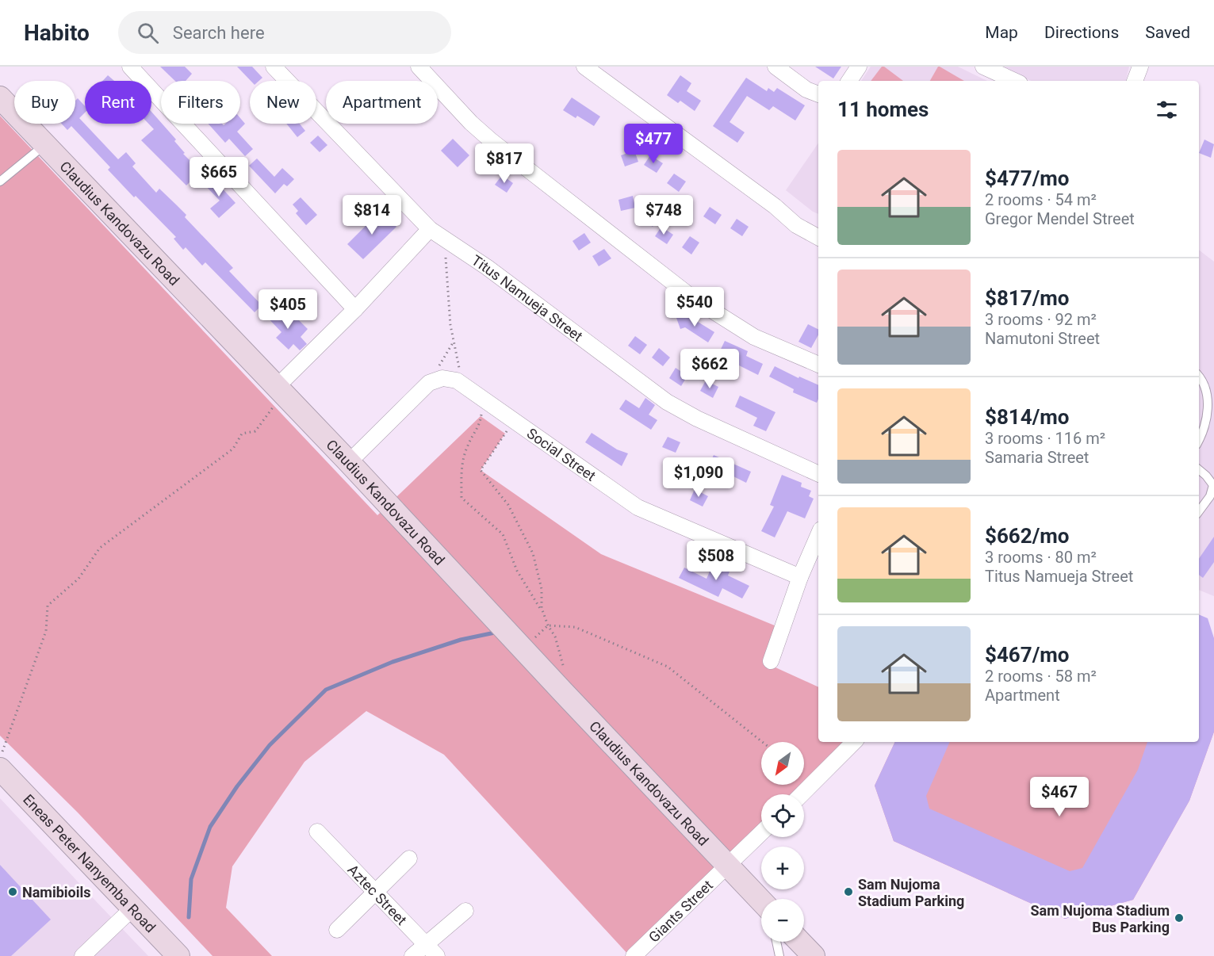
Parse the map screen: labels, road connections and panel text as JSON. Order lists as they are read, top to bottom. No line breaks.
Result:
{"streets":{"street":["Claudius Kandovazu Road","Titus Namueja Street","Social Street","Eneas Peter Nanyemba Road","Aztec Street","Giants Street"]},"crossings":[["Claudius Kandovazu Road","Giants Street"]],"places":["Namibioils","Sam Nujoma Stadium Parking","Sam Nujoma Stadium Bus Parking"],"north":"bottom left","page":{"header":"Habito","search":"Search here","nav":["Map","Directions","Saved"],"chip":["Buy","Rent","Filters","New","Apartment"],"heading":"11 homes","price":["$477","$817","$665","$814","$748","$540","$405","$662","$1,090","$508","$467"],"list":[{"name":"$477/mo","note":"2 rooms · 54 m² · Gregor Mendel Street"},{"name":"$817/mo","note":"3 rooms · 92 m² · Namutoni Street"},{"name":"$814/mo","note":"3 rooms · 116 m² · Samaria Street"},{"name":"$662/mo","note":"3 rooms · 80 m² · Titus Namueja Street"},{"name":"$467/mo","note":"2 rooms · 58 m² · Apartment"}],"map_buttons":["+","−"]}}
